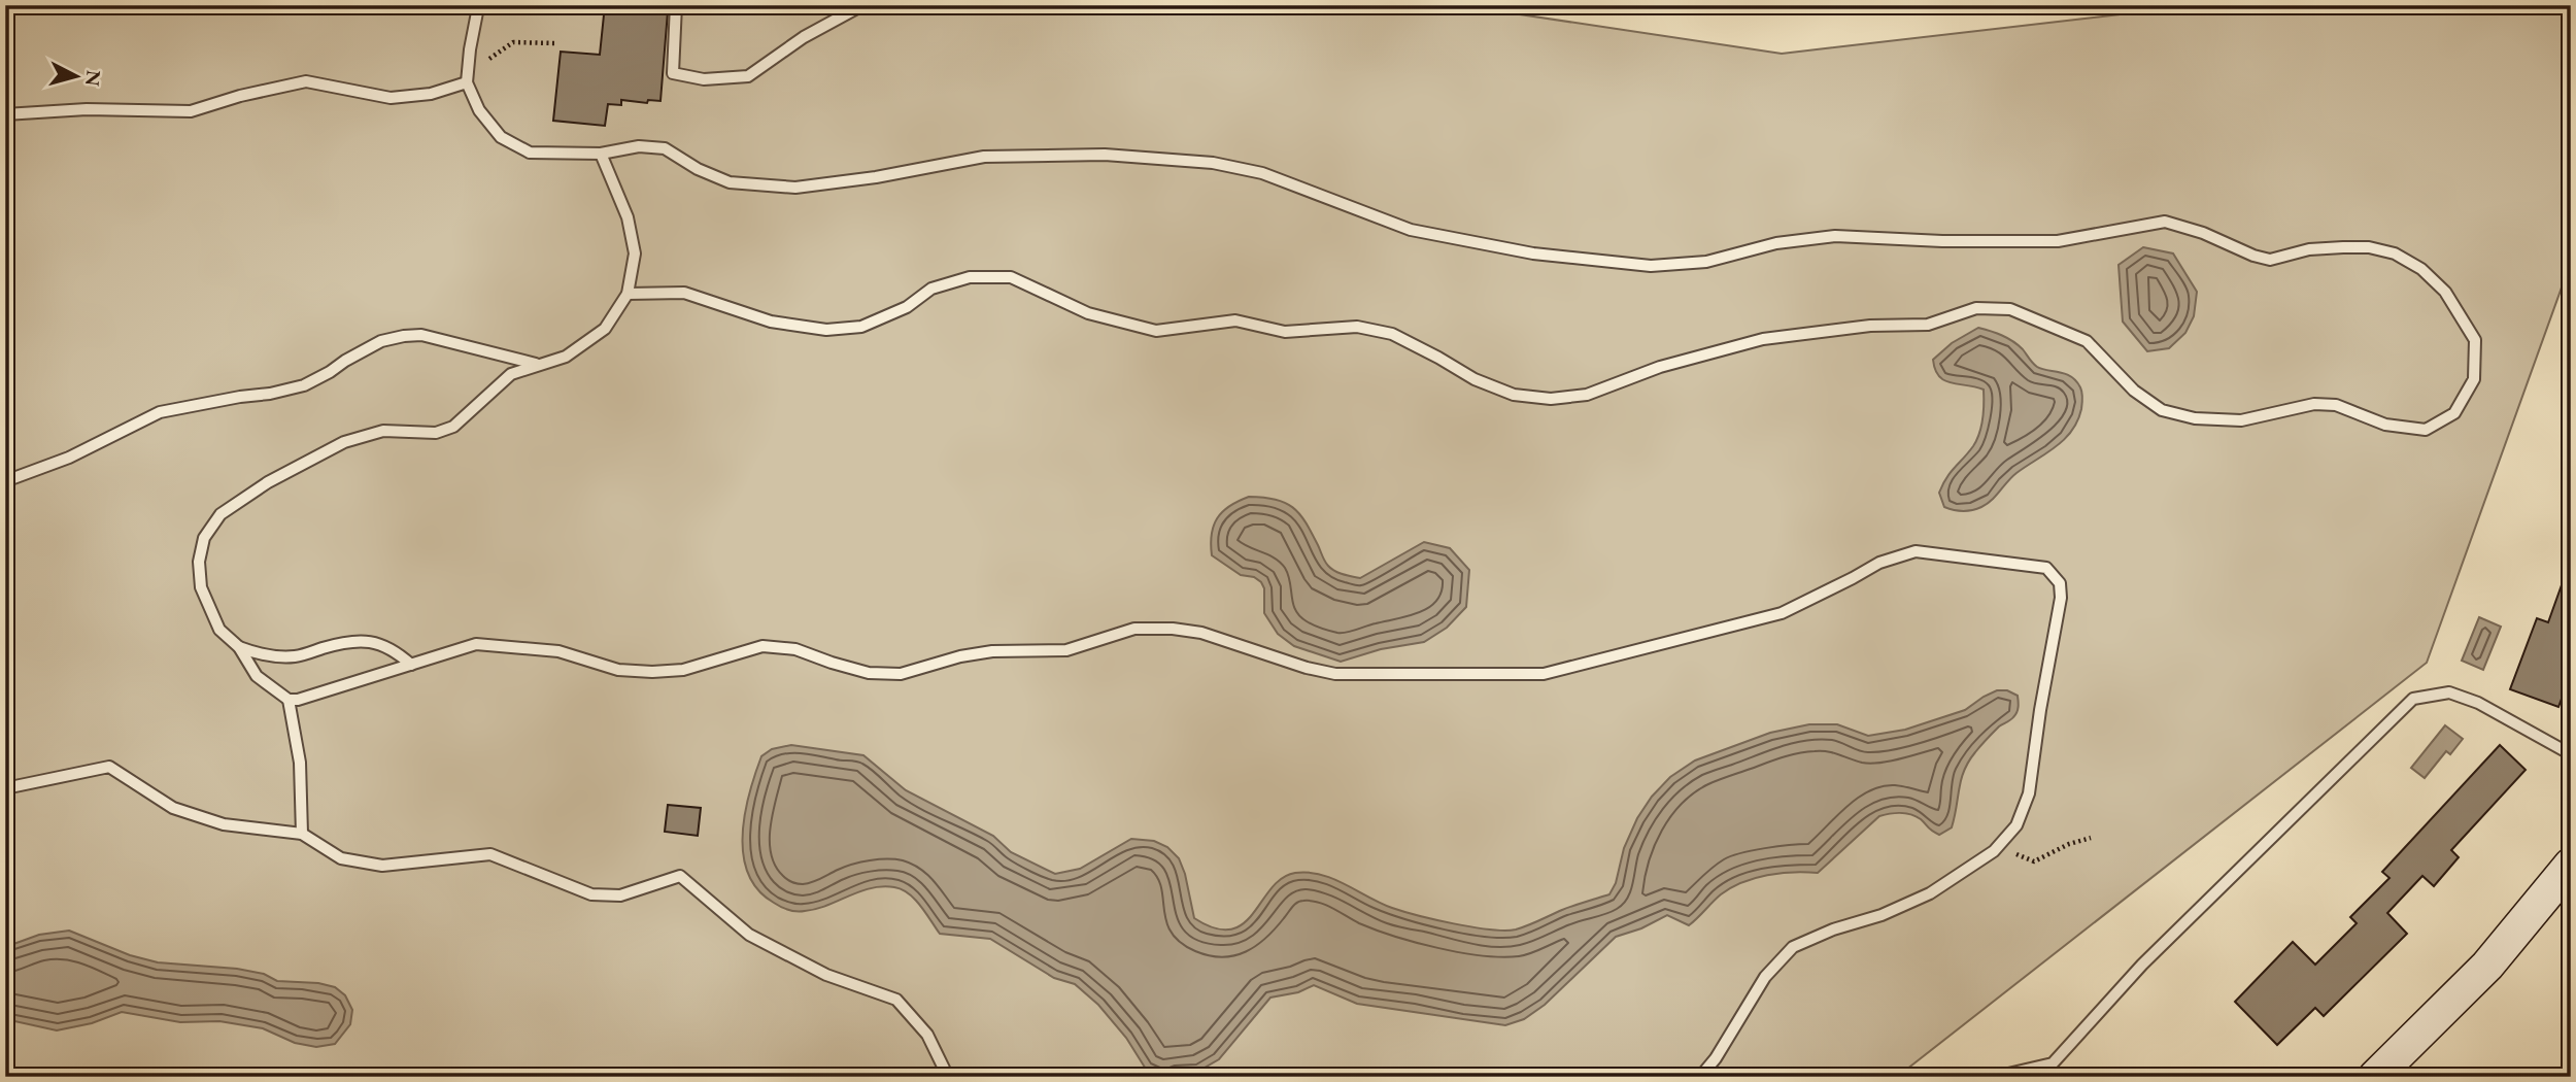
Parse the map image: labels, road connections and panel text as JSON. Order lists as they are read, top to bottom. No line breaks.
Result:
{"north":"right"}
